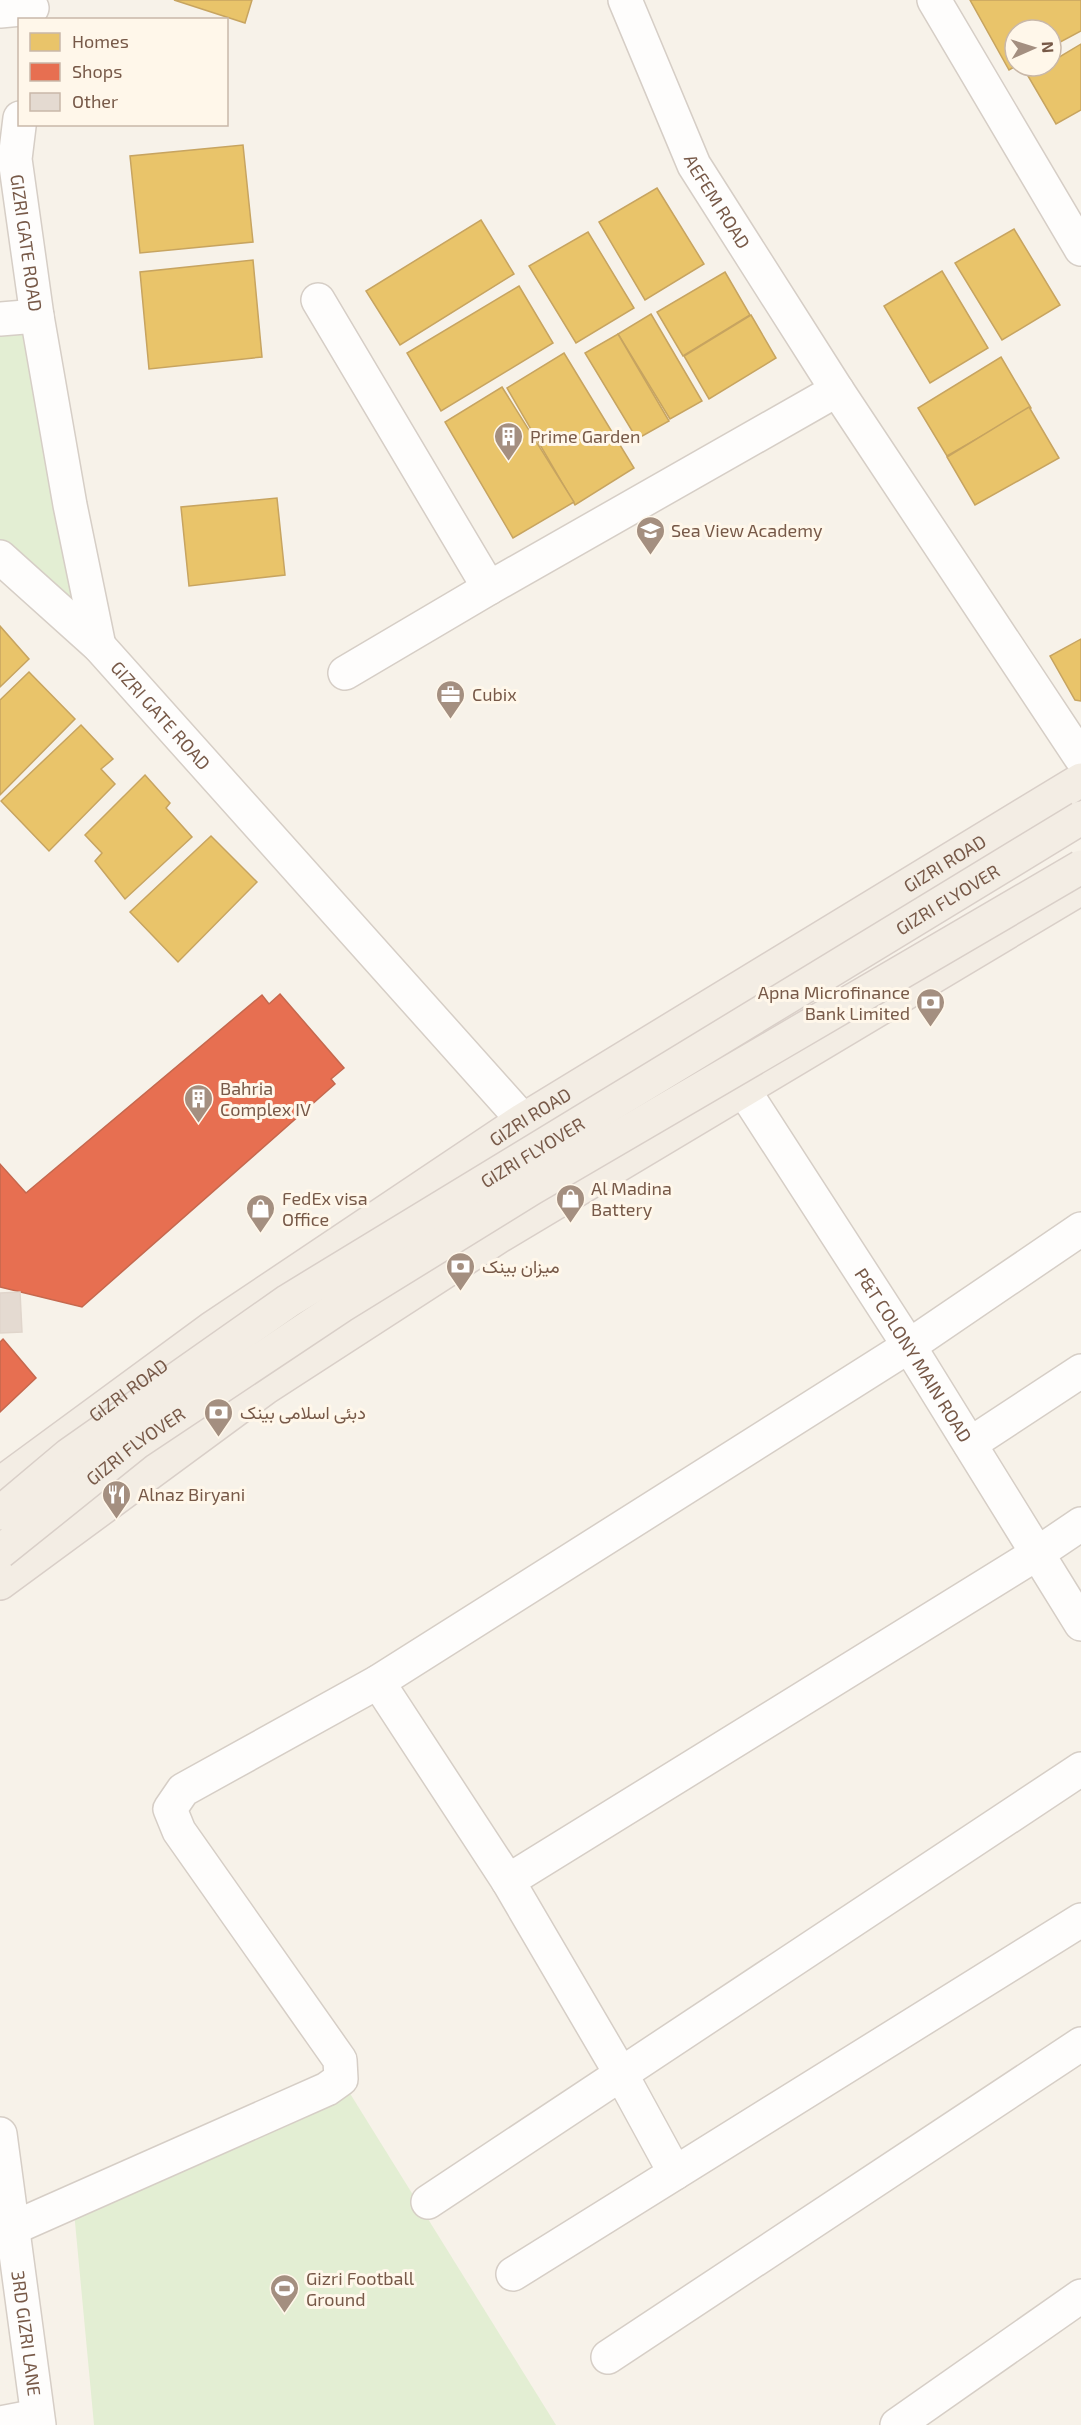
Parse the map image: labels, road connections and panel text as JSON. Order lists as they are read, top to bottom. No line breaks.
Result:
{"streets":{"main road":["GIZRI ROAD","GIZRI FLYOVER"],"street":["AEFEM ROAD","GIZRI GATE ROAD","P&T COLONY MAIN ROAD","3RD GIZRI LANE"]},"crossings":[["GIZRI GATE ROAD","GIZRI ROAD"]],"places":{"building":["Prime Garden","Bahria Complex IV"],"school or university":["Sea View Academy"],"office":["Cubix"],"bank":["Apna Microfinance Bank Limited","میزان بینک","دبئی اسلامی بینک"],"shop":["Al Madina Battery","FedEx visa Office"],"restaurant":["Alnaz Biryani"],"sports":["Gizri Football Ground"]},"legend":["Homes","Shops","Other"],"north":"right"}
